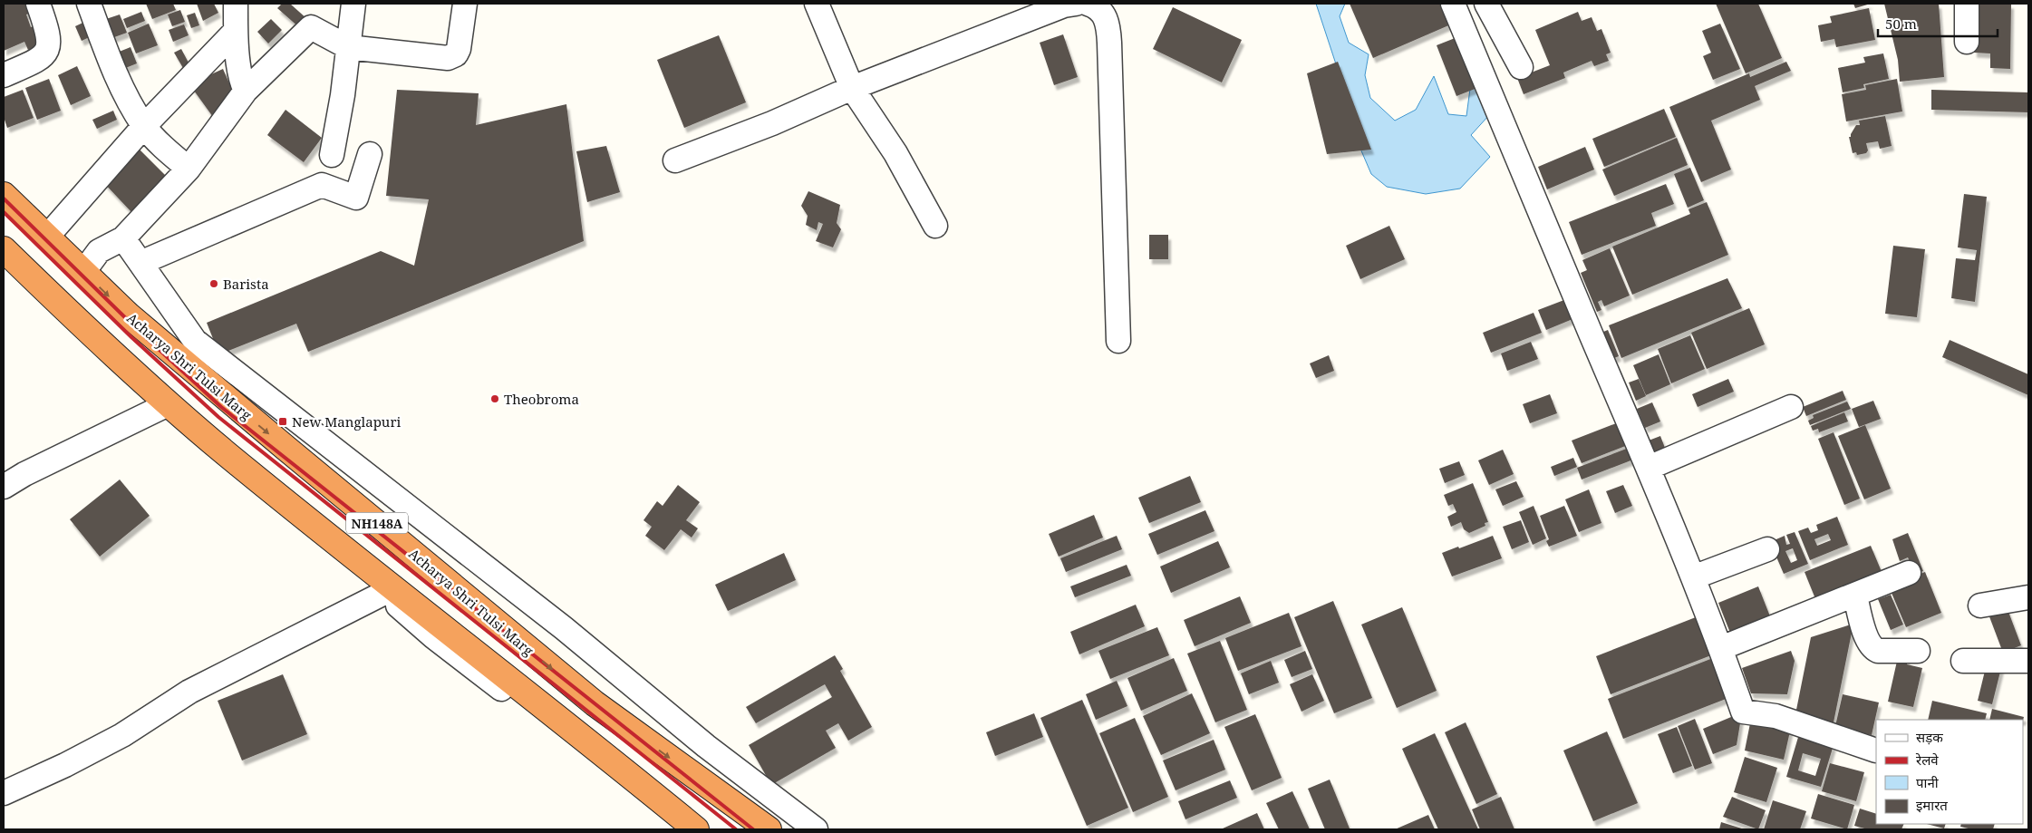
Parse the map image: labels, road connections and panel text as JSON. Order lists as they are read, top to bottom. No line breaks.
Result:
{"streets":{"highway":["Acharya Shri Tulsi Marg","NH148A"]},"places":{"other":["Barista","Theobroma"],"transit":["New Manglapuri"]},"legend":["सड़क","रेलवे","पानी","इमारत"],"scale_bar":"50 m"}
